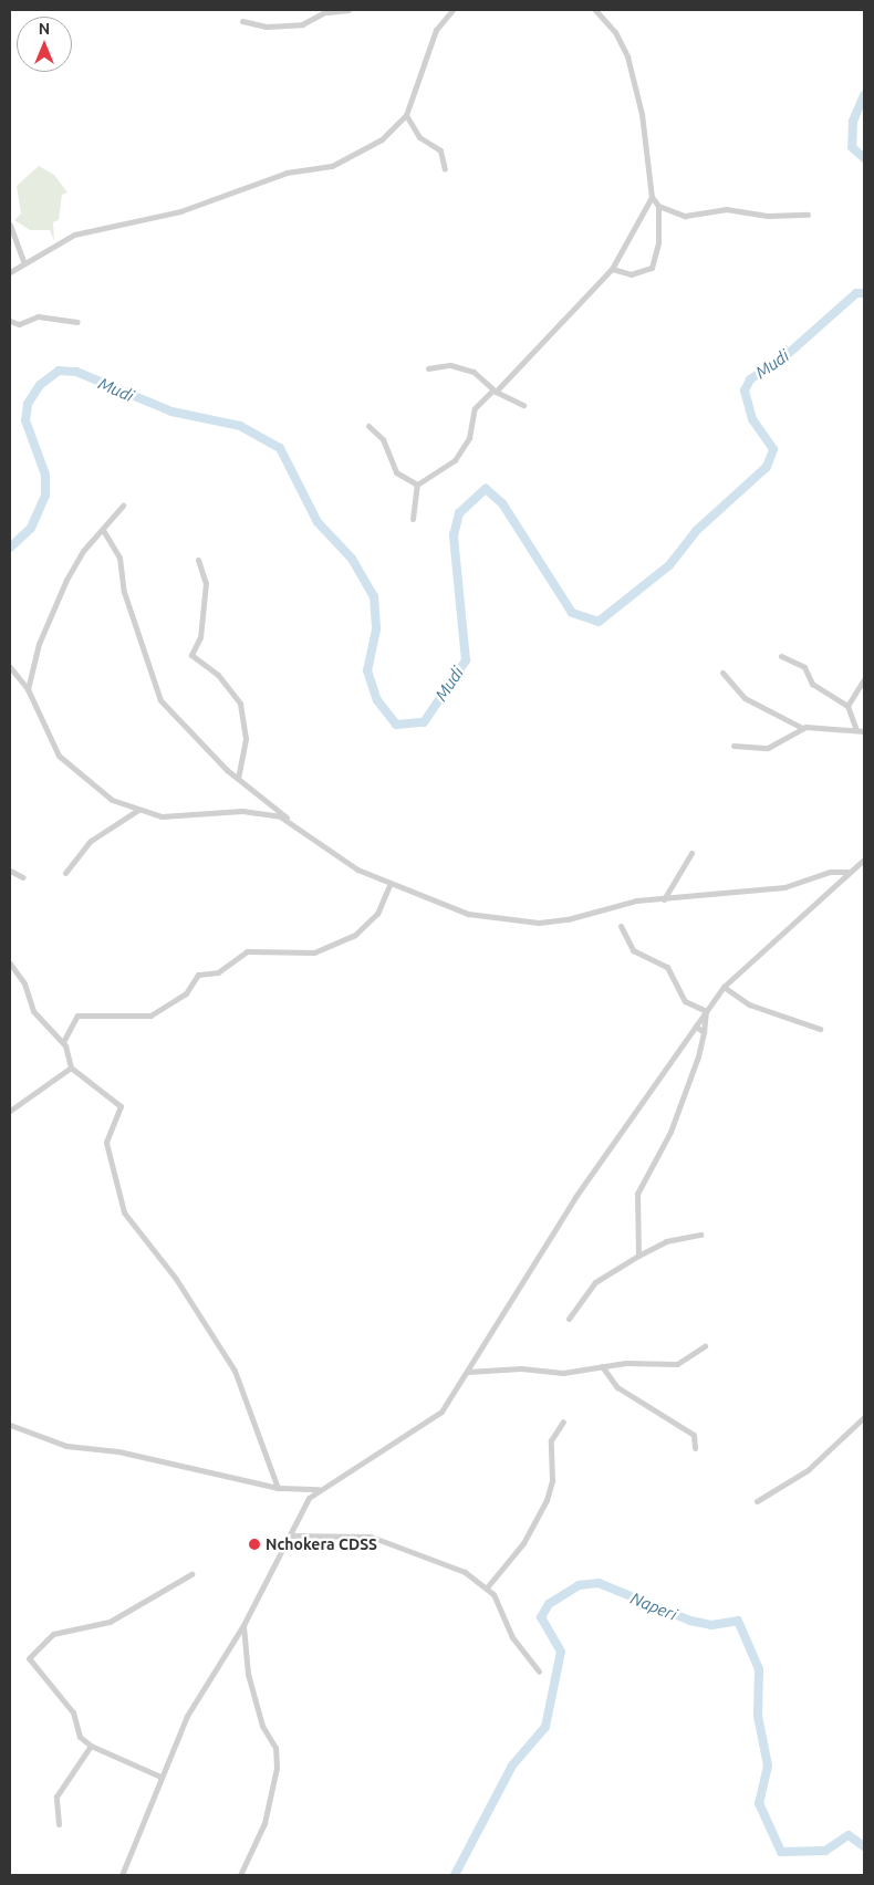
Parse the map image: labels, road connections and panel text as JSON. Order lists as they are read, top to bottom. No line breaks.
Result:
{"water":["Mudi","Naperi"],"places":["Nchokera CDSS"],"north":"top"}
